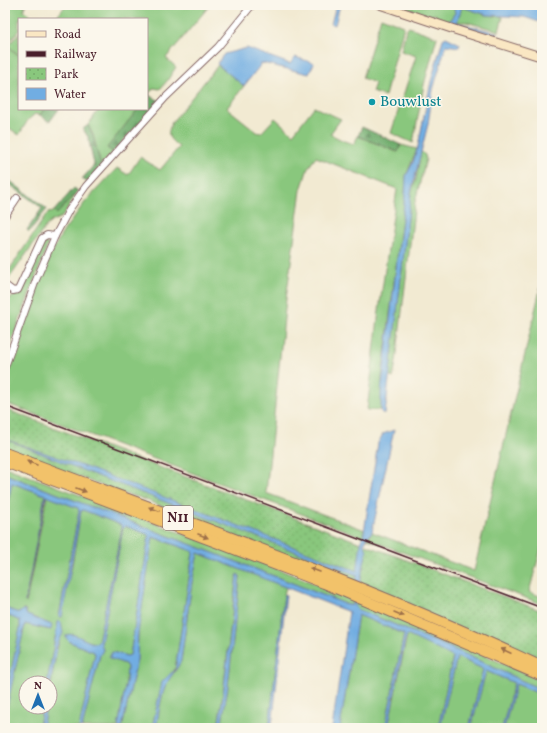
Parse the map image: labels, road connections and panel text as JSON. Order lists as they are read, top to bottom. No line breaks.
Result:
{"streets":{"highway":["N11"]},"places":["Bouwlust"],"legend":["Road","Railway","Park","Water"],"north":"top"}
